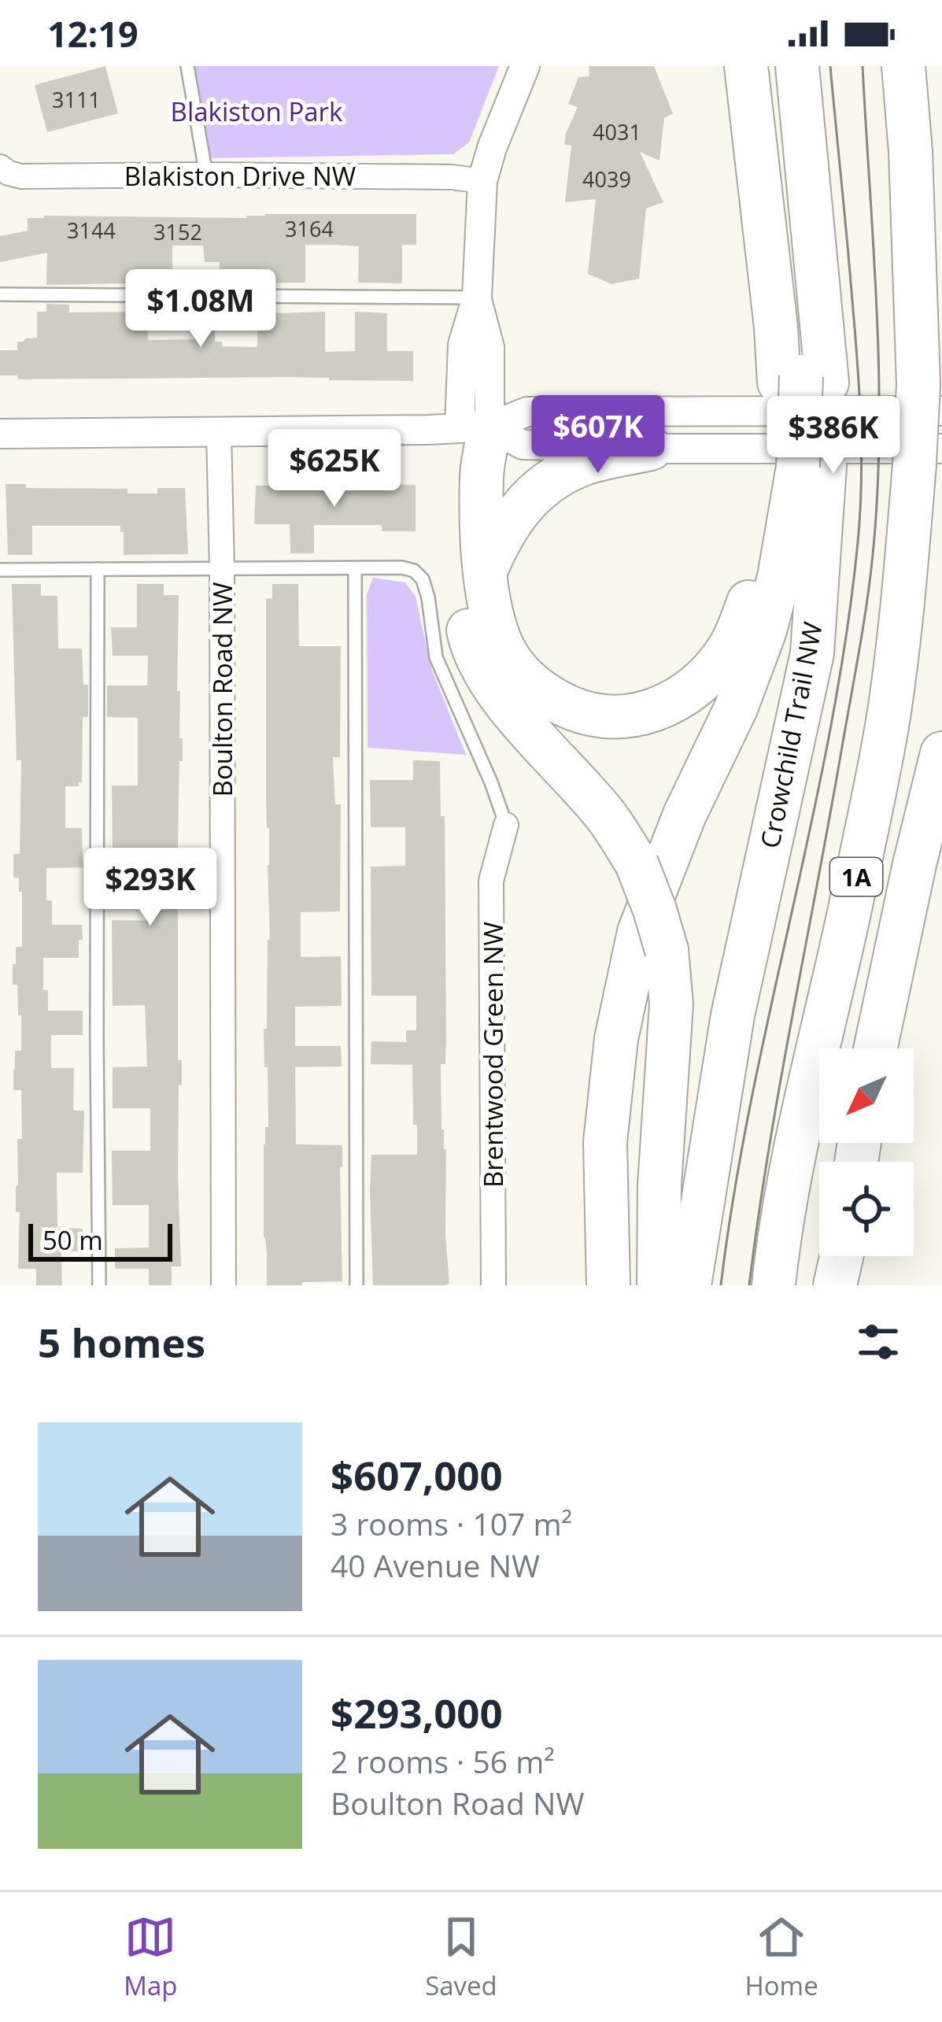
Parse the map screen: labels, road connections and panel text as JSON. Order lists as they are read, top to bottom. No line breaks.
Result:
{"streets":{"highway":["Crowchild Trail NW","1A"],"street":["Blakiston Drive NW","Boulton Road NW","Brentwood Green NW"]},"parks":["Blakiston Park"],"house_numbers":["3111","4031","4039","3164","3144","3152"],"scale_bar":"50 m","north":"bottom left","page":{"status":"12:19","price":["$1.08M","$607K","$386K","$625K","$293K"],"scale":"50 m","heading":"5 homes","list":[{"name":"$607,000","note":"3 rooms · 107 m² · 40 Avenue NW"},{"name":"$293,000","note":"2 rooms · 56 m² · Boulton Road NW"}],"tabs":["Map","Saved","Home"]}}
